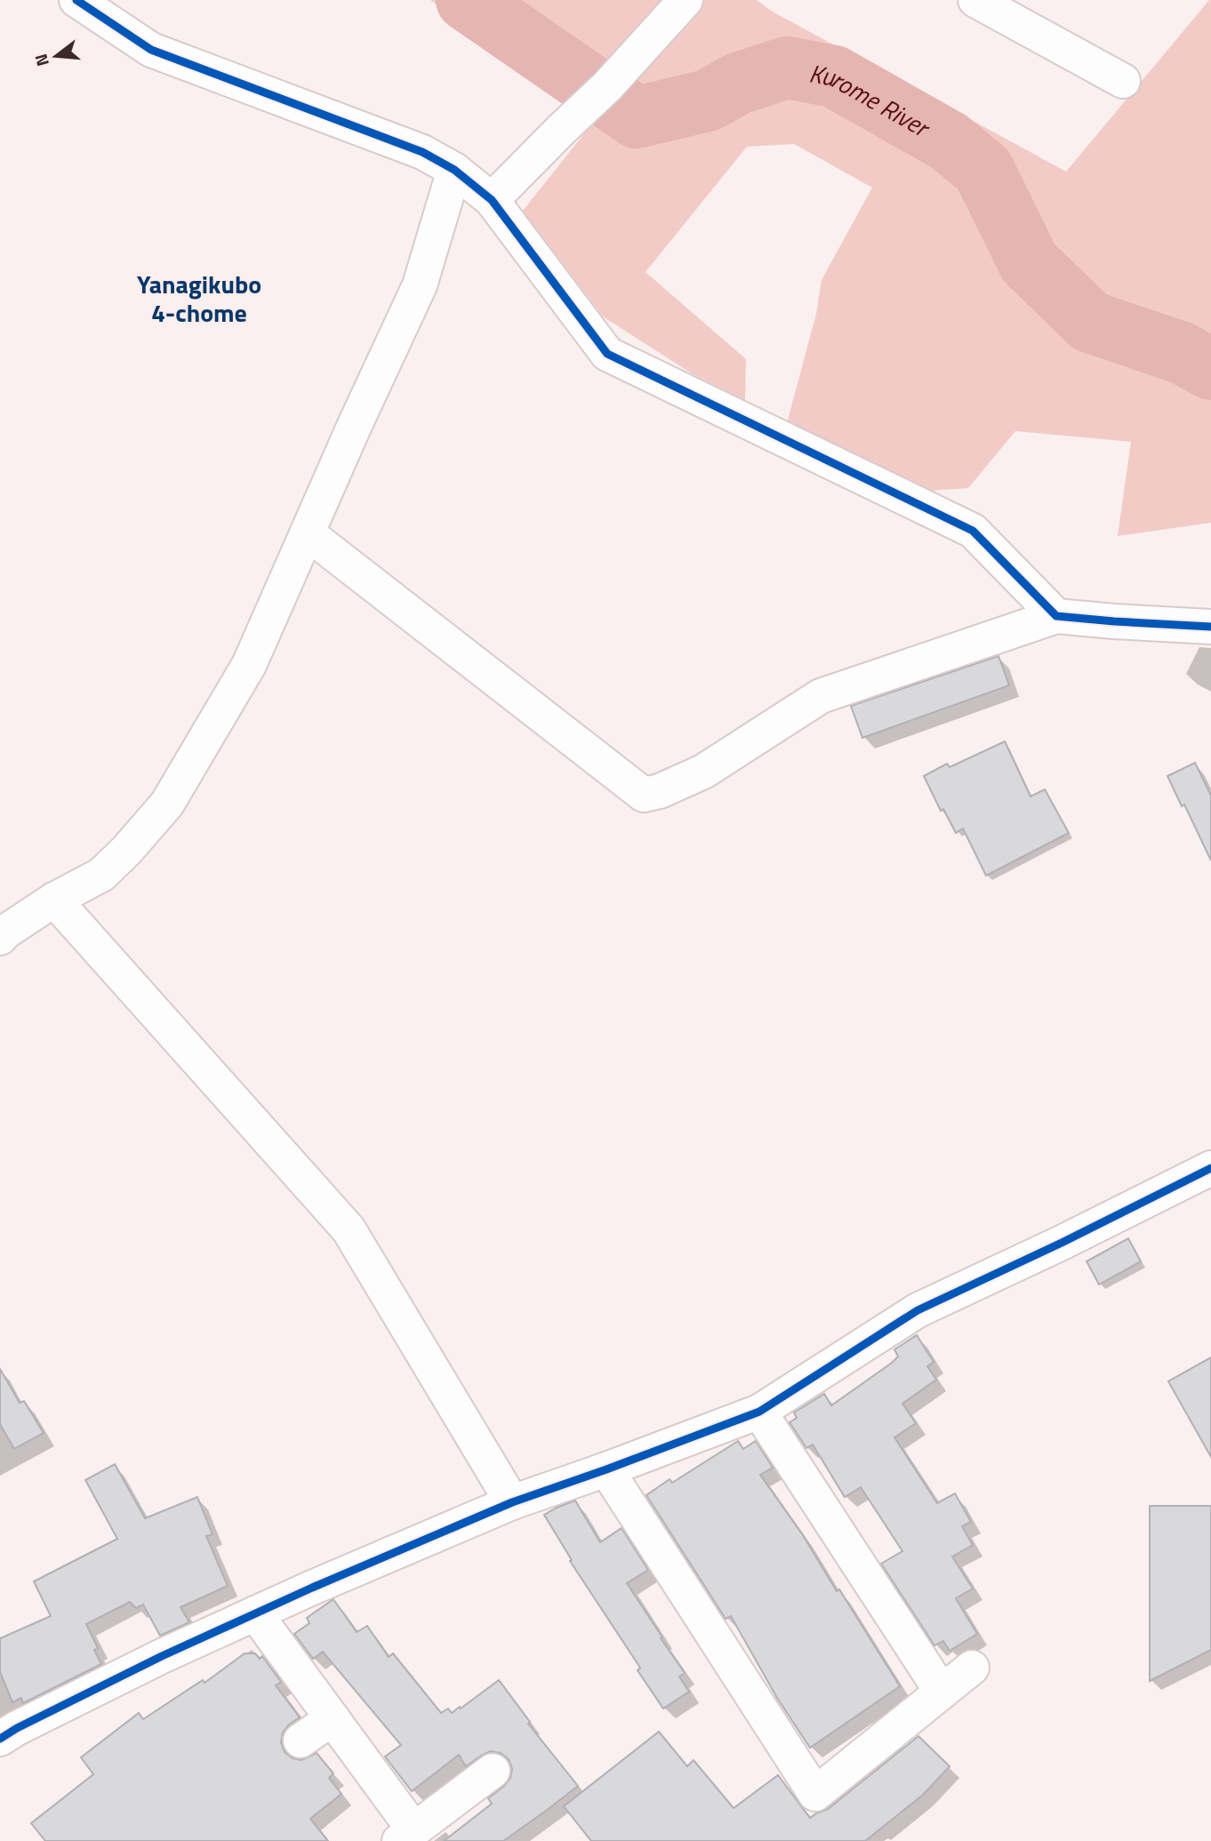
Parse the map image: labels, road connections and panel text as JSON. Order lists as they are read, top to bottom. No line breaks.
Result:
{"districts":["Yanagikubo 4-chome"],"water":["Kurome River"],"north":"left"}
